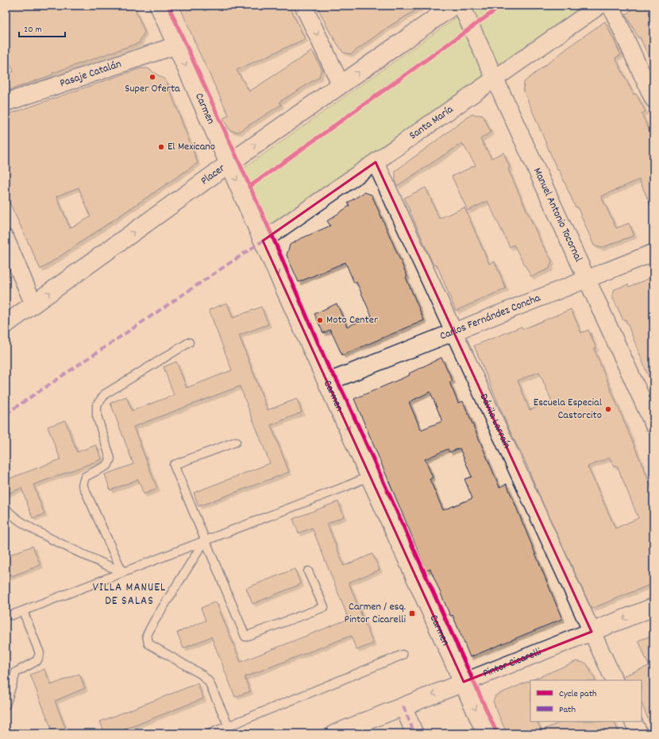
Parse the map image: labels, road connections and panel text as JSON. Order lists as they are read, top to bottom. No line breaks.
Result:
{"streets":{"street":["Pasaje Catalán","Carmen","Santa María","Placer","Manuel Antonio Tocornal","Carlos Fernández Concha","Dávila Larraín","Pintor Cicarelli"]},"crossings":[["Pasaje Catalán","Carmen"],["Carmen","Santa María"],["Carmen","Placer"],["Carmen","Carlos Fernández Concha"],["Carmen","Pintor Cicarelli"],["Santa María","Manuel Antonio Tocornal"],["Santa María","Dávila Larraín"],["Manuel Antonio Tocornal","Carlos Fernández Concha"],["Carlos Fernández Concha","Dávila Larraín"],["Dávila Larraín","Pintor Cicarelli"]],"one_way":["Carmen","Placer","Pintor Cicarelli"],"districts":["VILLA MANUEL DE SALAS"],"places":{"other":["Super Oferta","El Mexicano","Moto Center","Escuela Especial Castorcito"],"transit":["Carmen / esq. Pintor Cicarelli"]},"legend":["Cycle path","Path"],"scale_bar":"20 m"}
